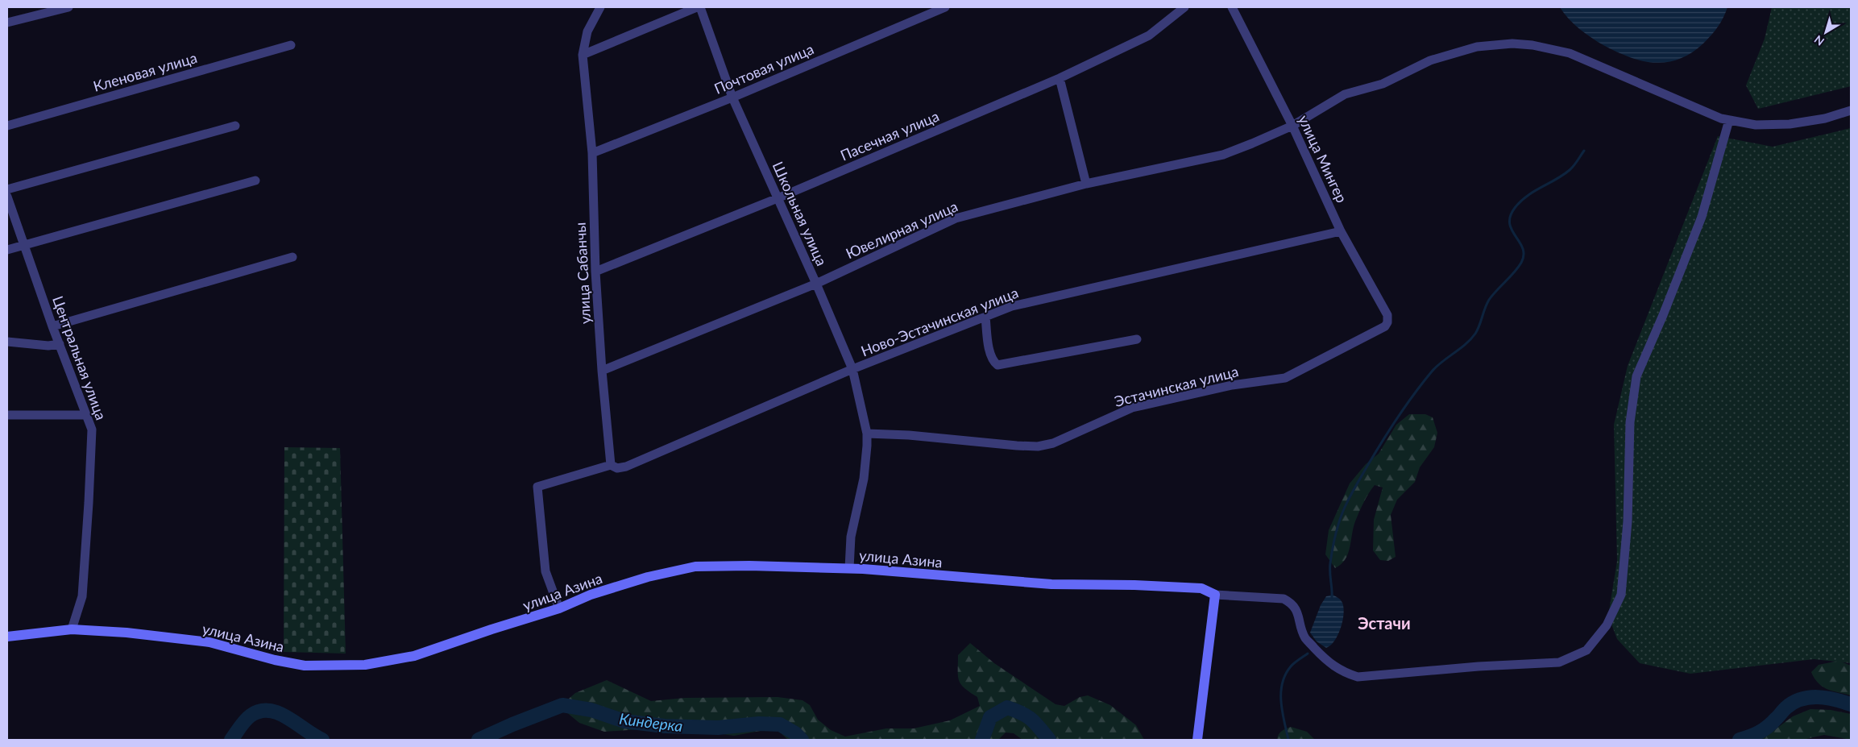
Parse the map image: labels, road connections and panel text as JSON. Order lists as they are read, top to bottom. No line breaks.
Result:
{"streets":{"street":["Почтовая улица","Кленовая улица","Пасечная улица","улица Мингер","Школьная улица","Ювелирная улица","улица Сабанчы","Ново-Эстачинская улица","Центральная улица","Эстачинская улица","улица Азина"]},"crossings":[["Почтовая улица","Школьная улица"],["Почтовая улица","улица Сабанчы"],["Пасечная улица","Школьная улица"],["Пасечная улица","улица Сабанчы"],["улица Мингер","Ювелирная улица"],["улица Мингер","Ново-Эстачинская улица"],["улица Мингер","Эстачинская улица"],["Школьная улица","Ювелирная улица"],["Школьная улица","Ново-Эстачинская улица"],["Школьная улица","Эстачинская улица"],["Школьная улица","улица Азина"],["Ювелирная улица","улица Сабанчы"],["улица Сабанчы","Ново-Эстачинская улица"],["Центральная улица","улица Азина"]],"districts":["Эстачи"],"water":["Киндерка"],"north":"bottom left"}
